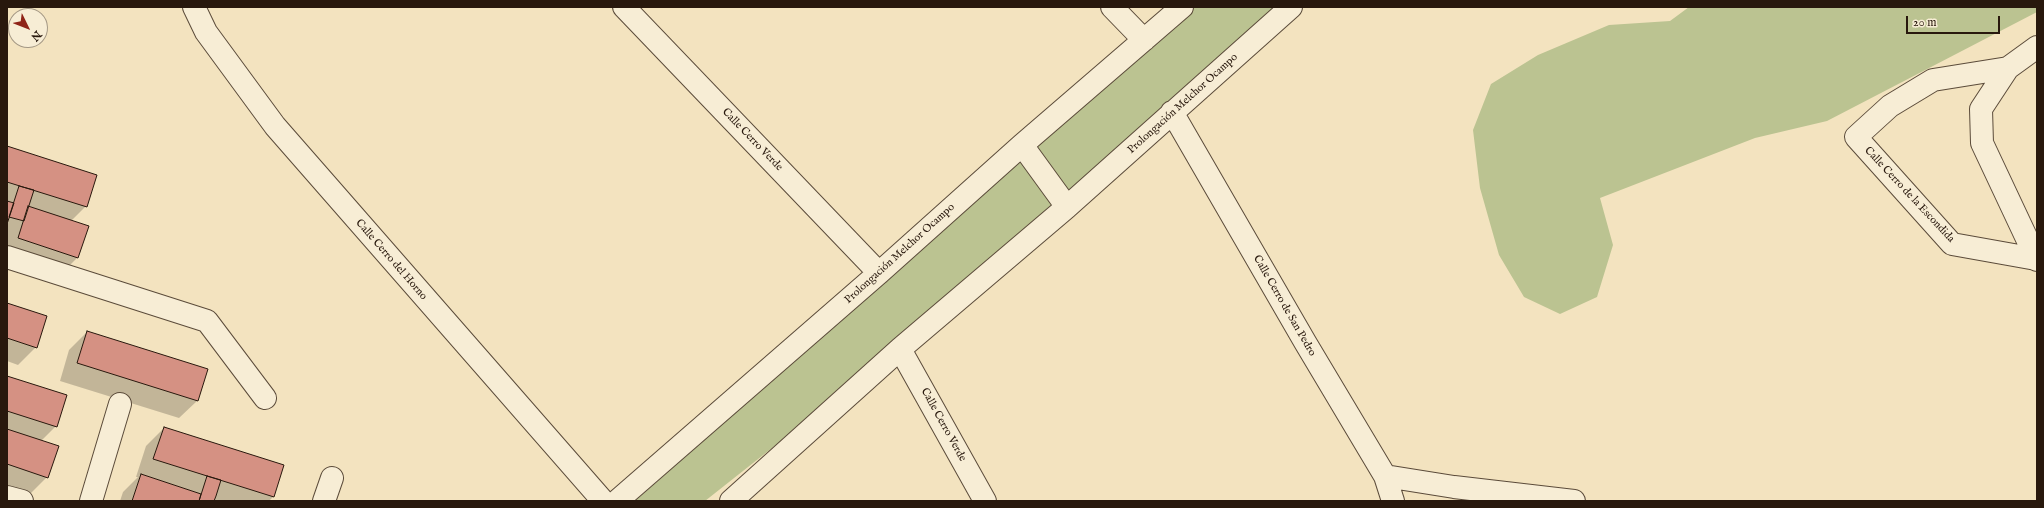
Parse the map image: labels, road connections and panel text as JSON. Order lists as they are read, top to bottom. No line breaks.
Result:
{"streets":{"street":["Prolongación Melchor Ocampo","Calle Cerro Verde","Calle Cerro de la Escondida","Calle Cerro del Horno","Calle Cerro de San Pedro"]},"crossings":[["Prolongación Melchor Ocampo","Calle Cerro Verde"],["Prolongación Melchor Ocampo","Calle Cerro de San Pedro"]],"scale_bar":"20 m","north":"bottom right"}
